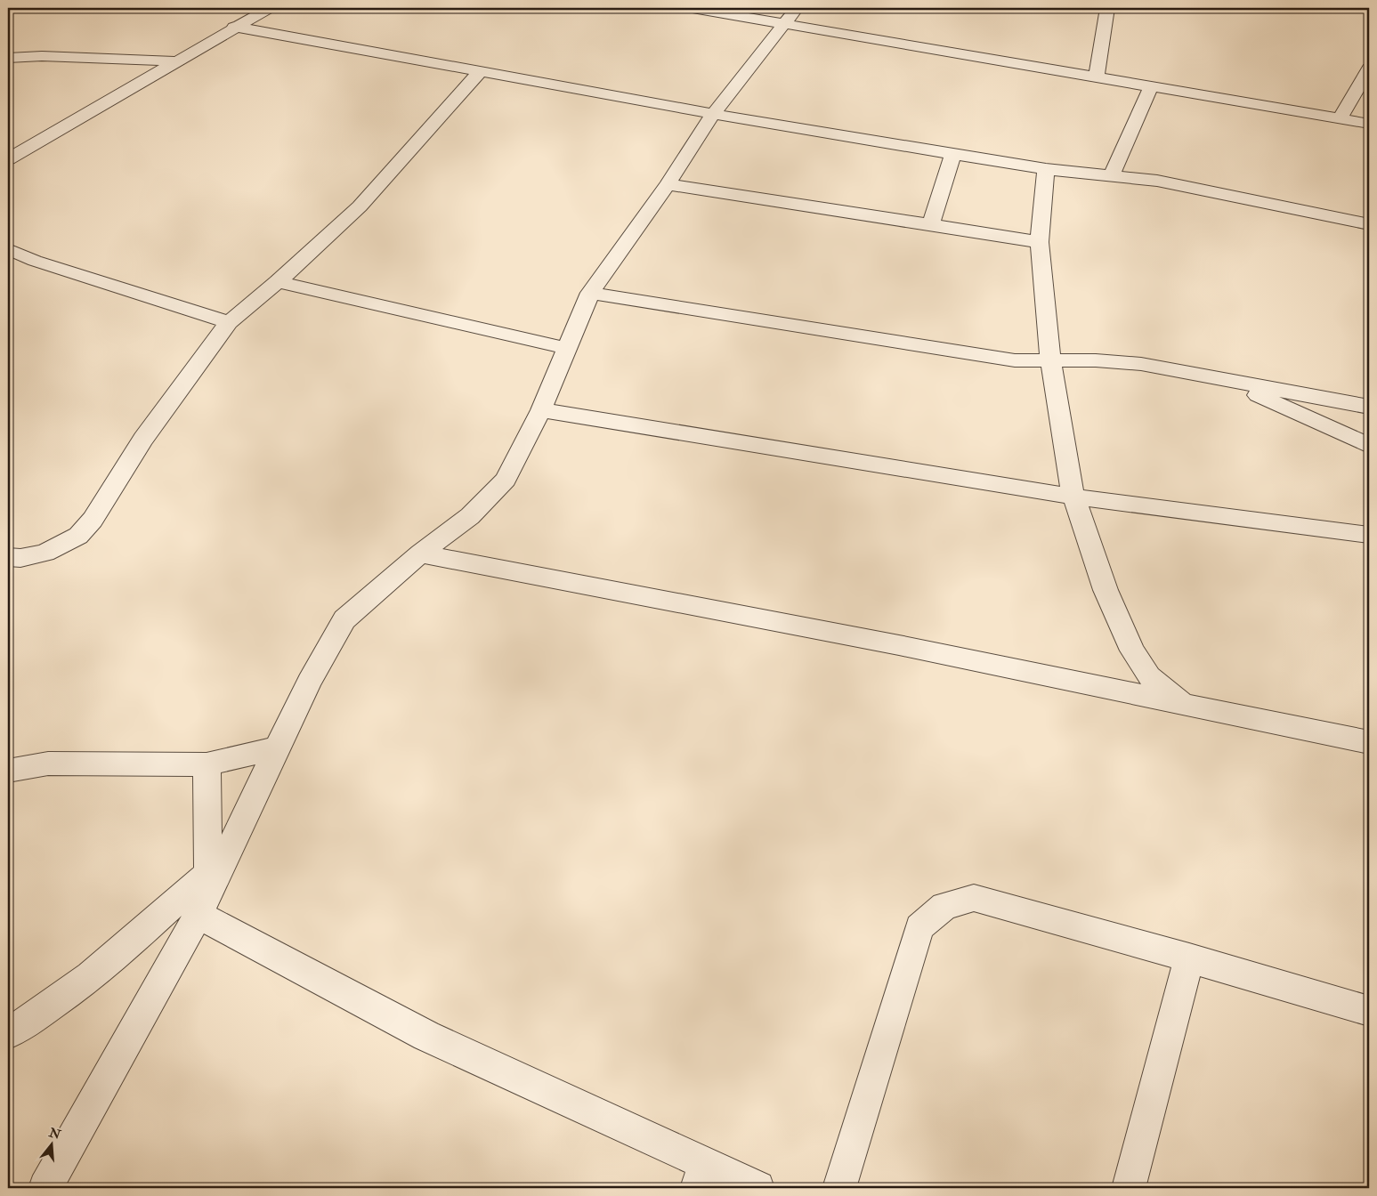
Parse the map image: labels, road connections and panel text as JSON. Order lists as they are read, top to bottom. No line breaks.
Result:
{"north":"top"}
